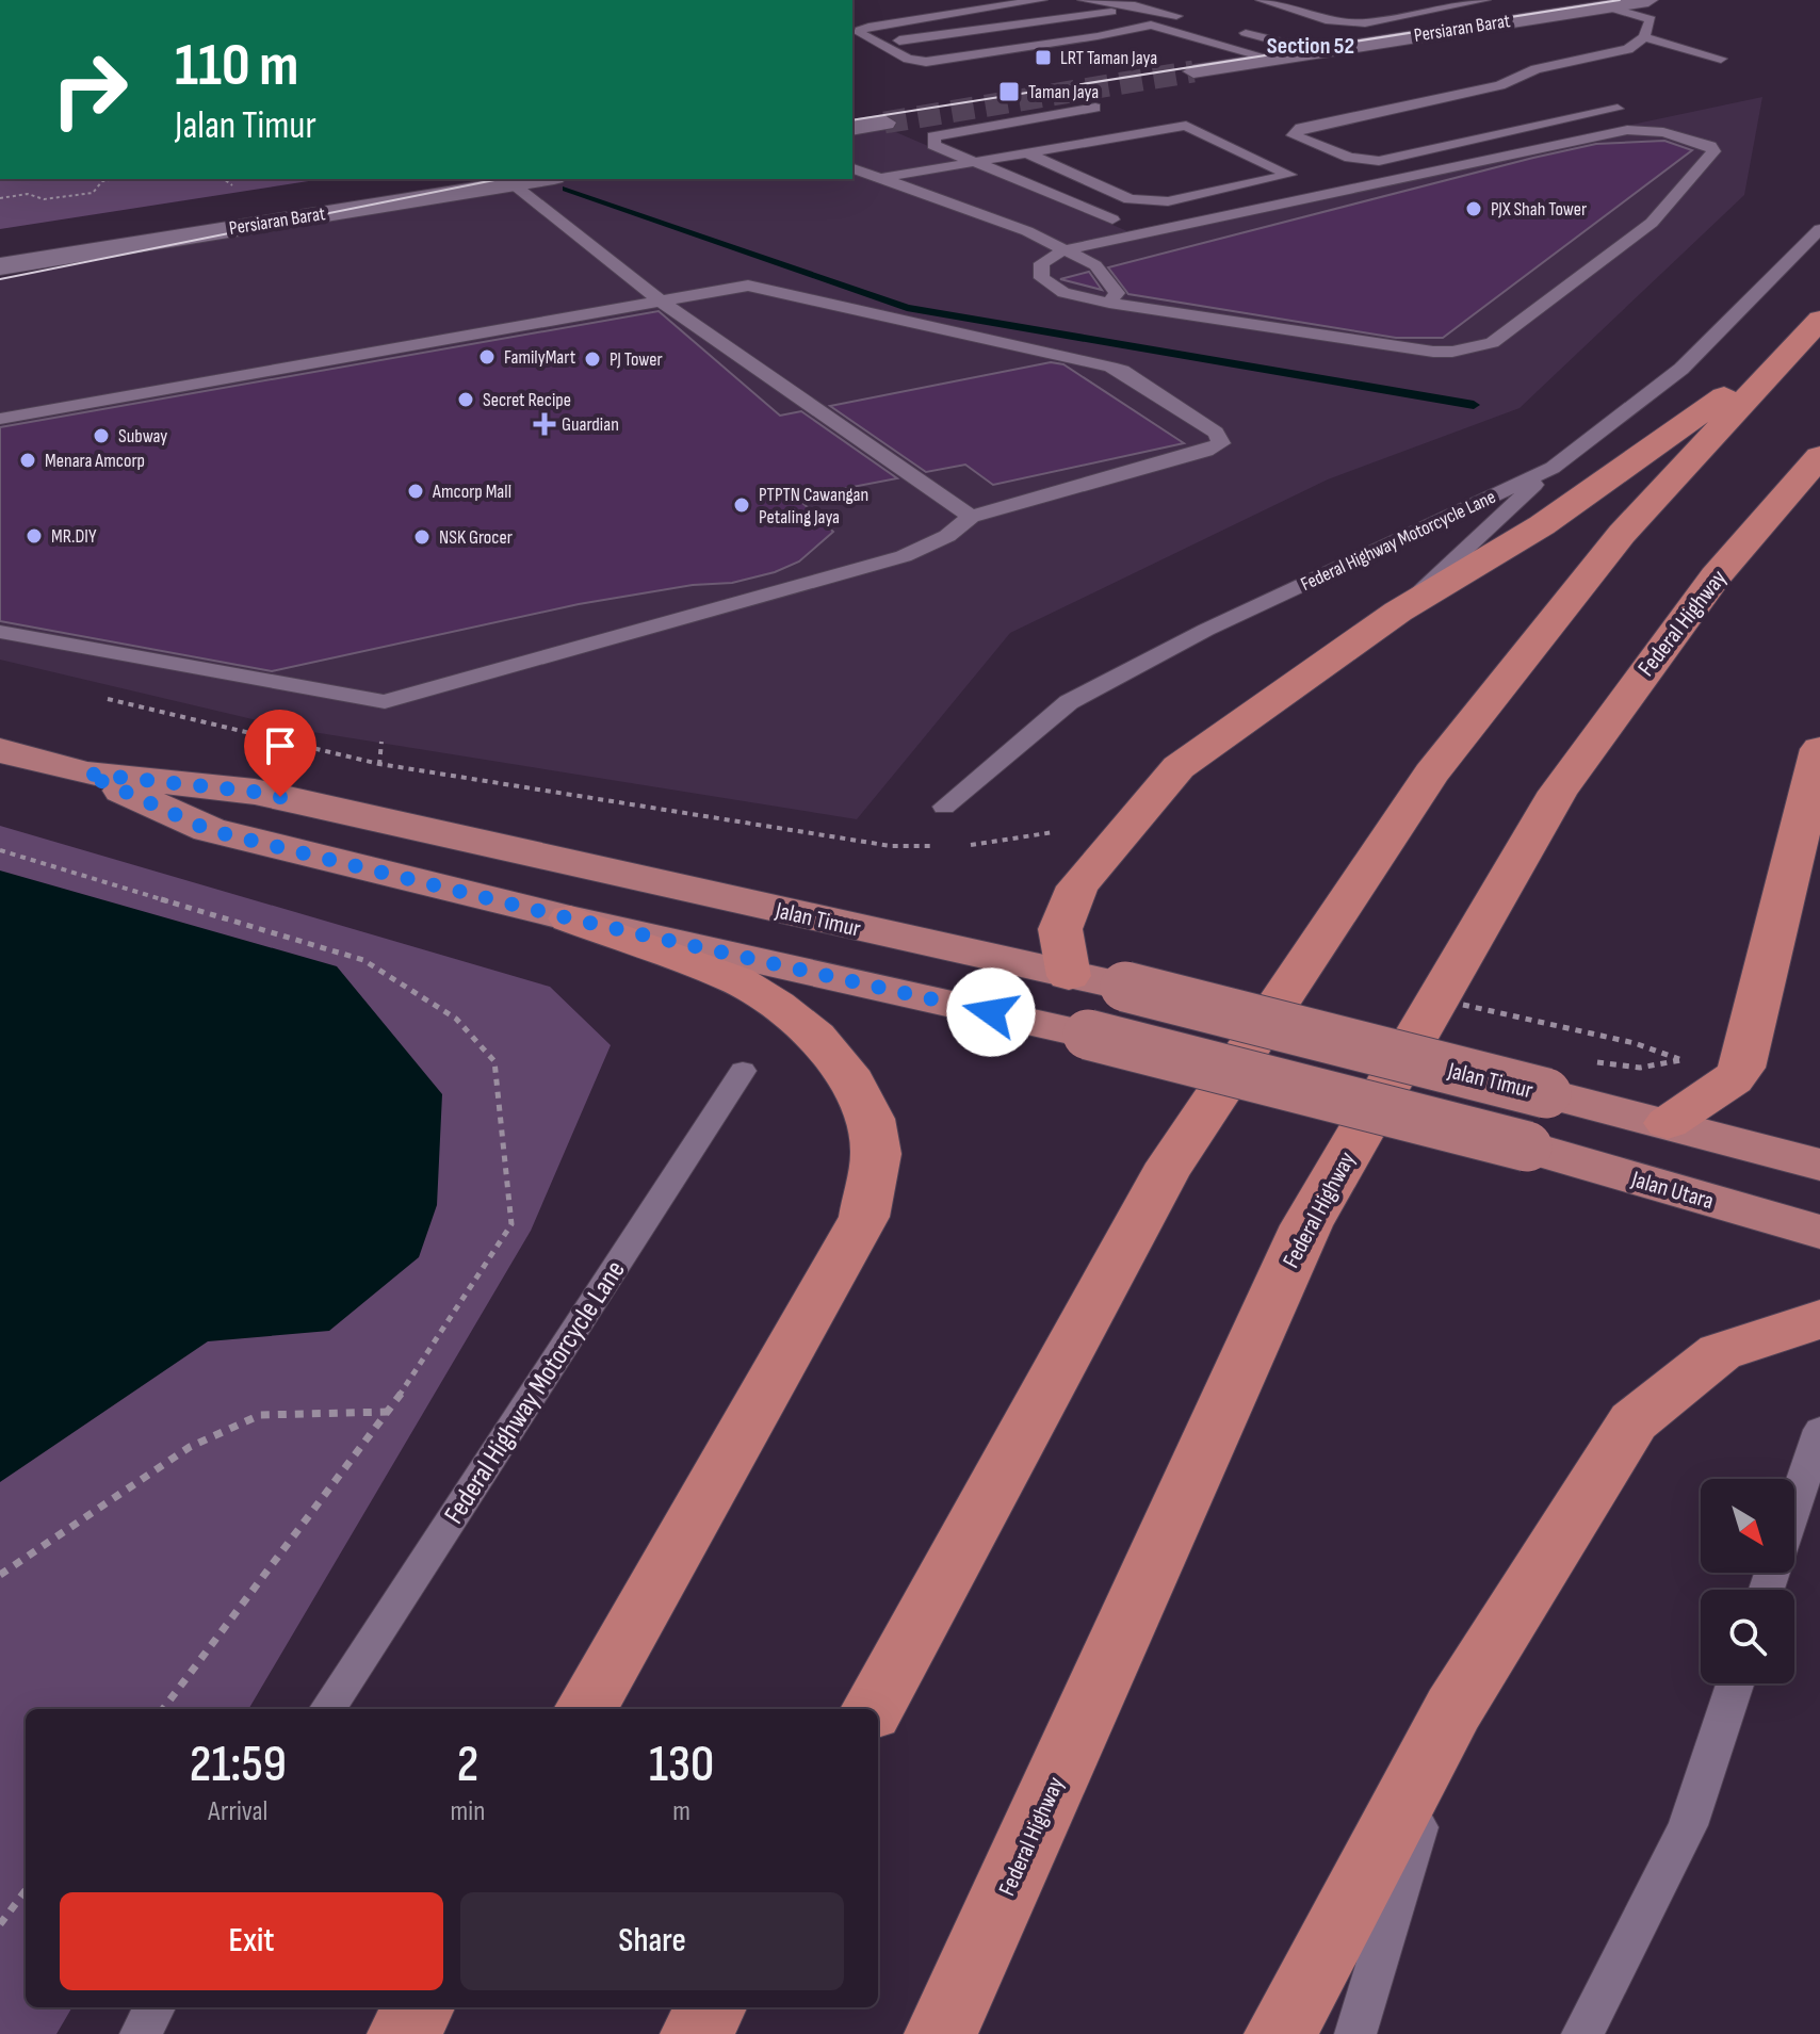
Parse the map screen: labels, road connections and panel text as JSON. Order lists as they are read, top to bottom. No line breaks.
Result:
{"streets":{"highway":["Federal Highway"],"main road":["Jalan Timur","Jalan Utara"],"street":["Persiaran Barat"],"lane":["Federal Highway Motorcycle Lane"]},"crossings":[["Jalan Timur","Jalan Utara"]],"districts":["Section 52"],"places":{"transit":["LRT Taman Jaya","Taman Jaya"],"other":["PJX Shah Tower","FamilyMart","PJ Tower","Secret Recipe","Subway","Menara Amcorp","Amcorp Mall","PTPTN Cawangan Petaling Jaya","MR.DIY","NSK Grocer"],"health":["Guardian"]},"north":"bottom right","page":{"turn":["110 m","Jalan Timur"],"eta":["21:59","Arrival","2","min","130","m"],"buttons":["Exit","Share"]}}
